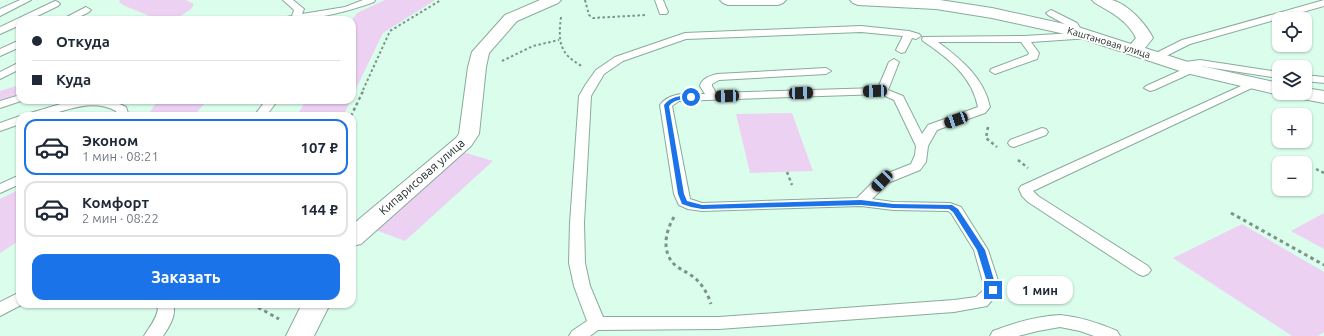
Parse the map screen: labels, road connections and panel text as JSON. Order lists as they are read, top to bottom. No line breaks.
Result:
{"streets":{"street":["Каштановая улица","Кипарисовая улица"]},"page":{"map_buttons":["+","−"],"banner":["Откуда","Куда"],"list":[{"name":"Эконом","note":"1 мин · 08:21","value":"107 ₽"},{"name":"Комфорт","note":"2 мин · 08:22","value":"144 ₽"}],"buttons":"Заказать","bubble":"1 мин"}}
